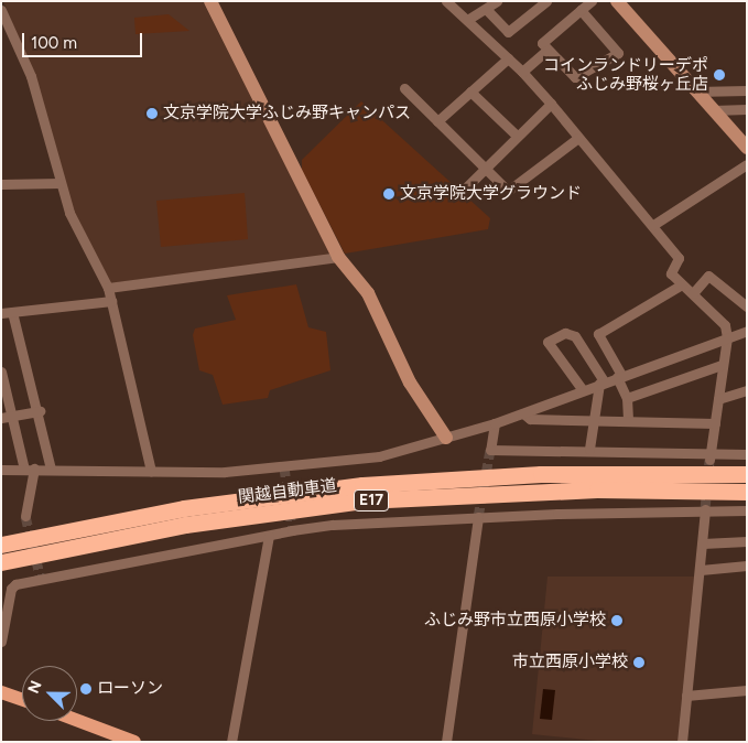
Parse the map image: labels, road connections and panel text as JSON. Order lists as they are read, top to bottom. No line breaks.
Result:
{"streets":{"highway":["関越自動車道","E17"]},"places":["コインランドリーデポ ふじみ野桜ヶ丘店","文京学院大学ふじみ野キャンパス","文京学院大学グラウンド","ふじみ野市立西原小学校","市立西原小学校","ローソン"],"scale_bar":"100 m","north":"top left"}
